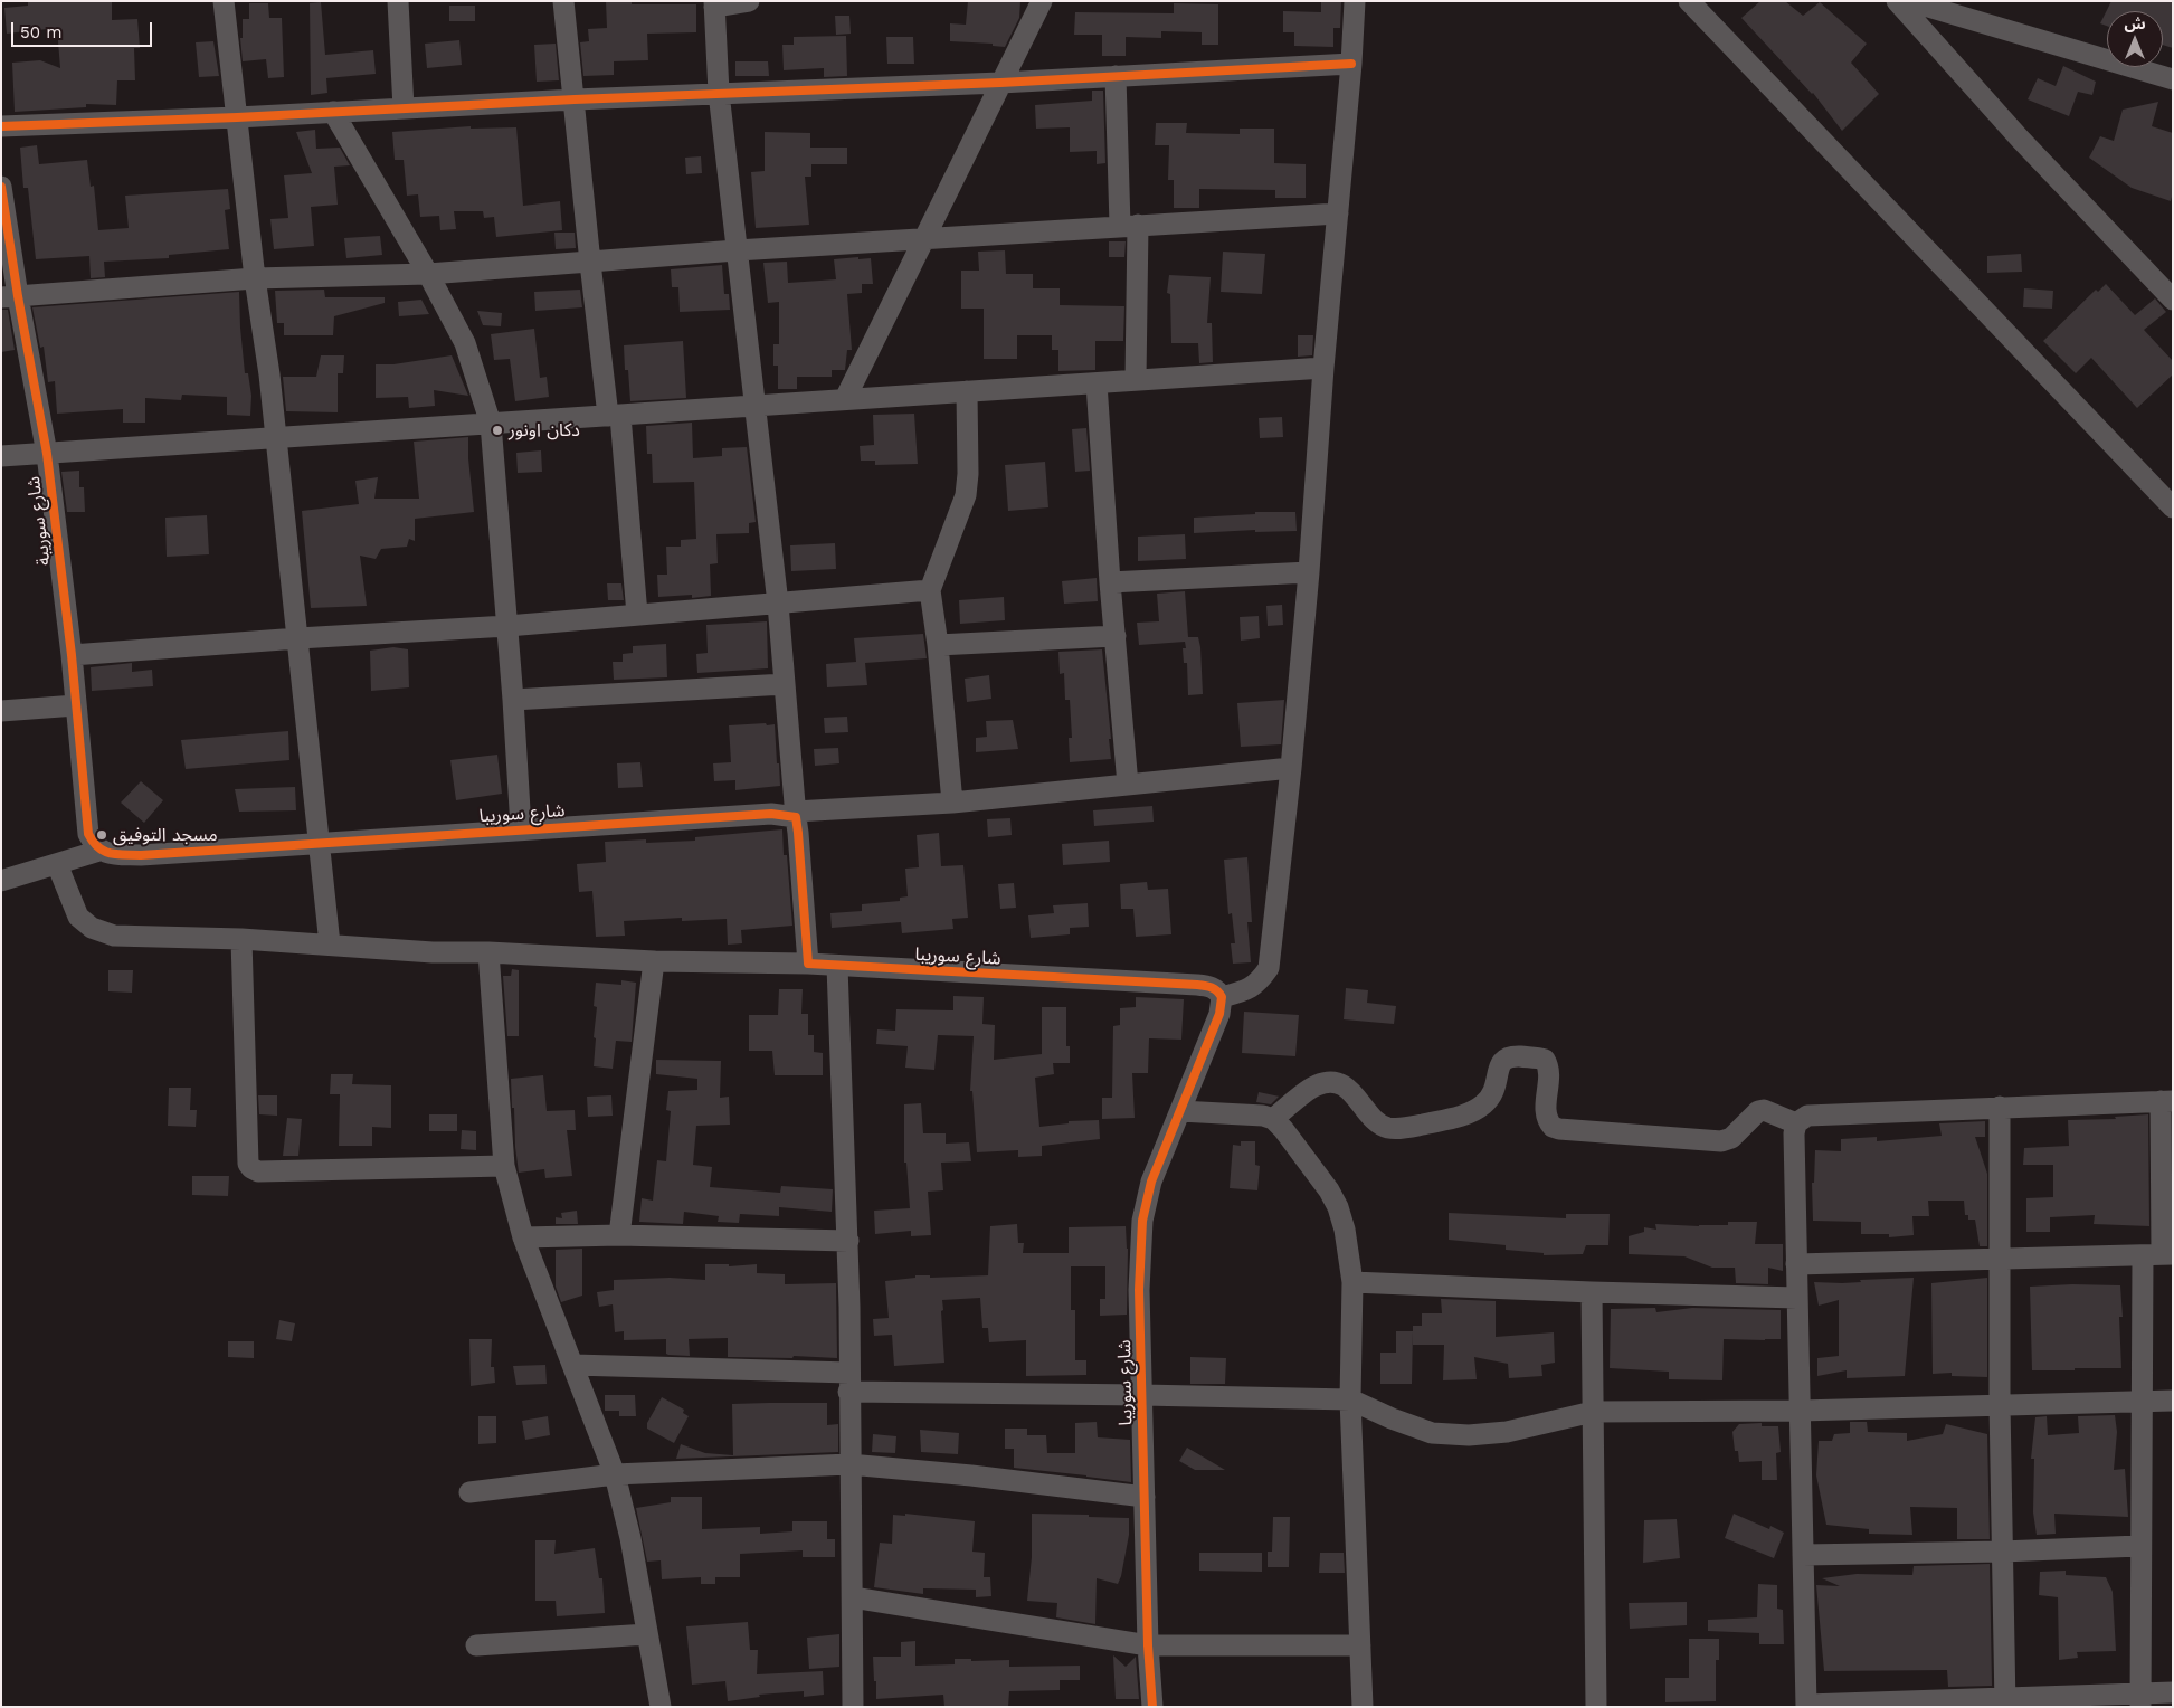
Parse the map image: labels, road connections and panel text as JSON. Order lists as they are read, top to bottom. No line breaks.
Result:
{"streets":{"street":["شارع سوريبة","شارع سوريبا"]},"crossings":[["شارع سوريبة","شارع سوريبا"]],"places":["دكان اونور","مسجد التوفيق"],"scale_bar":"50 m","north":"top"}
